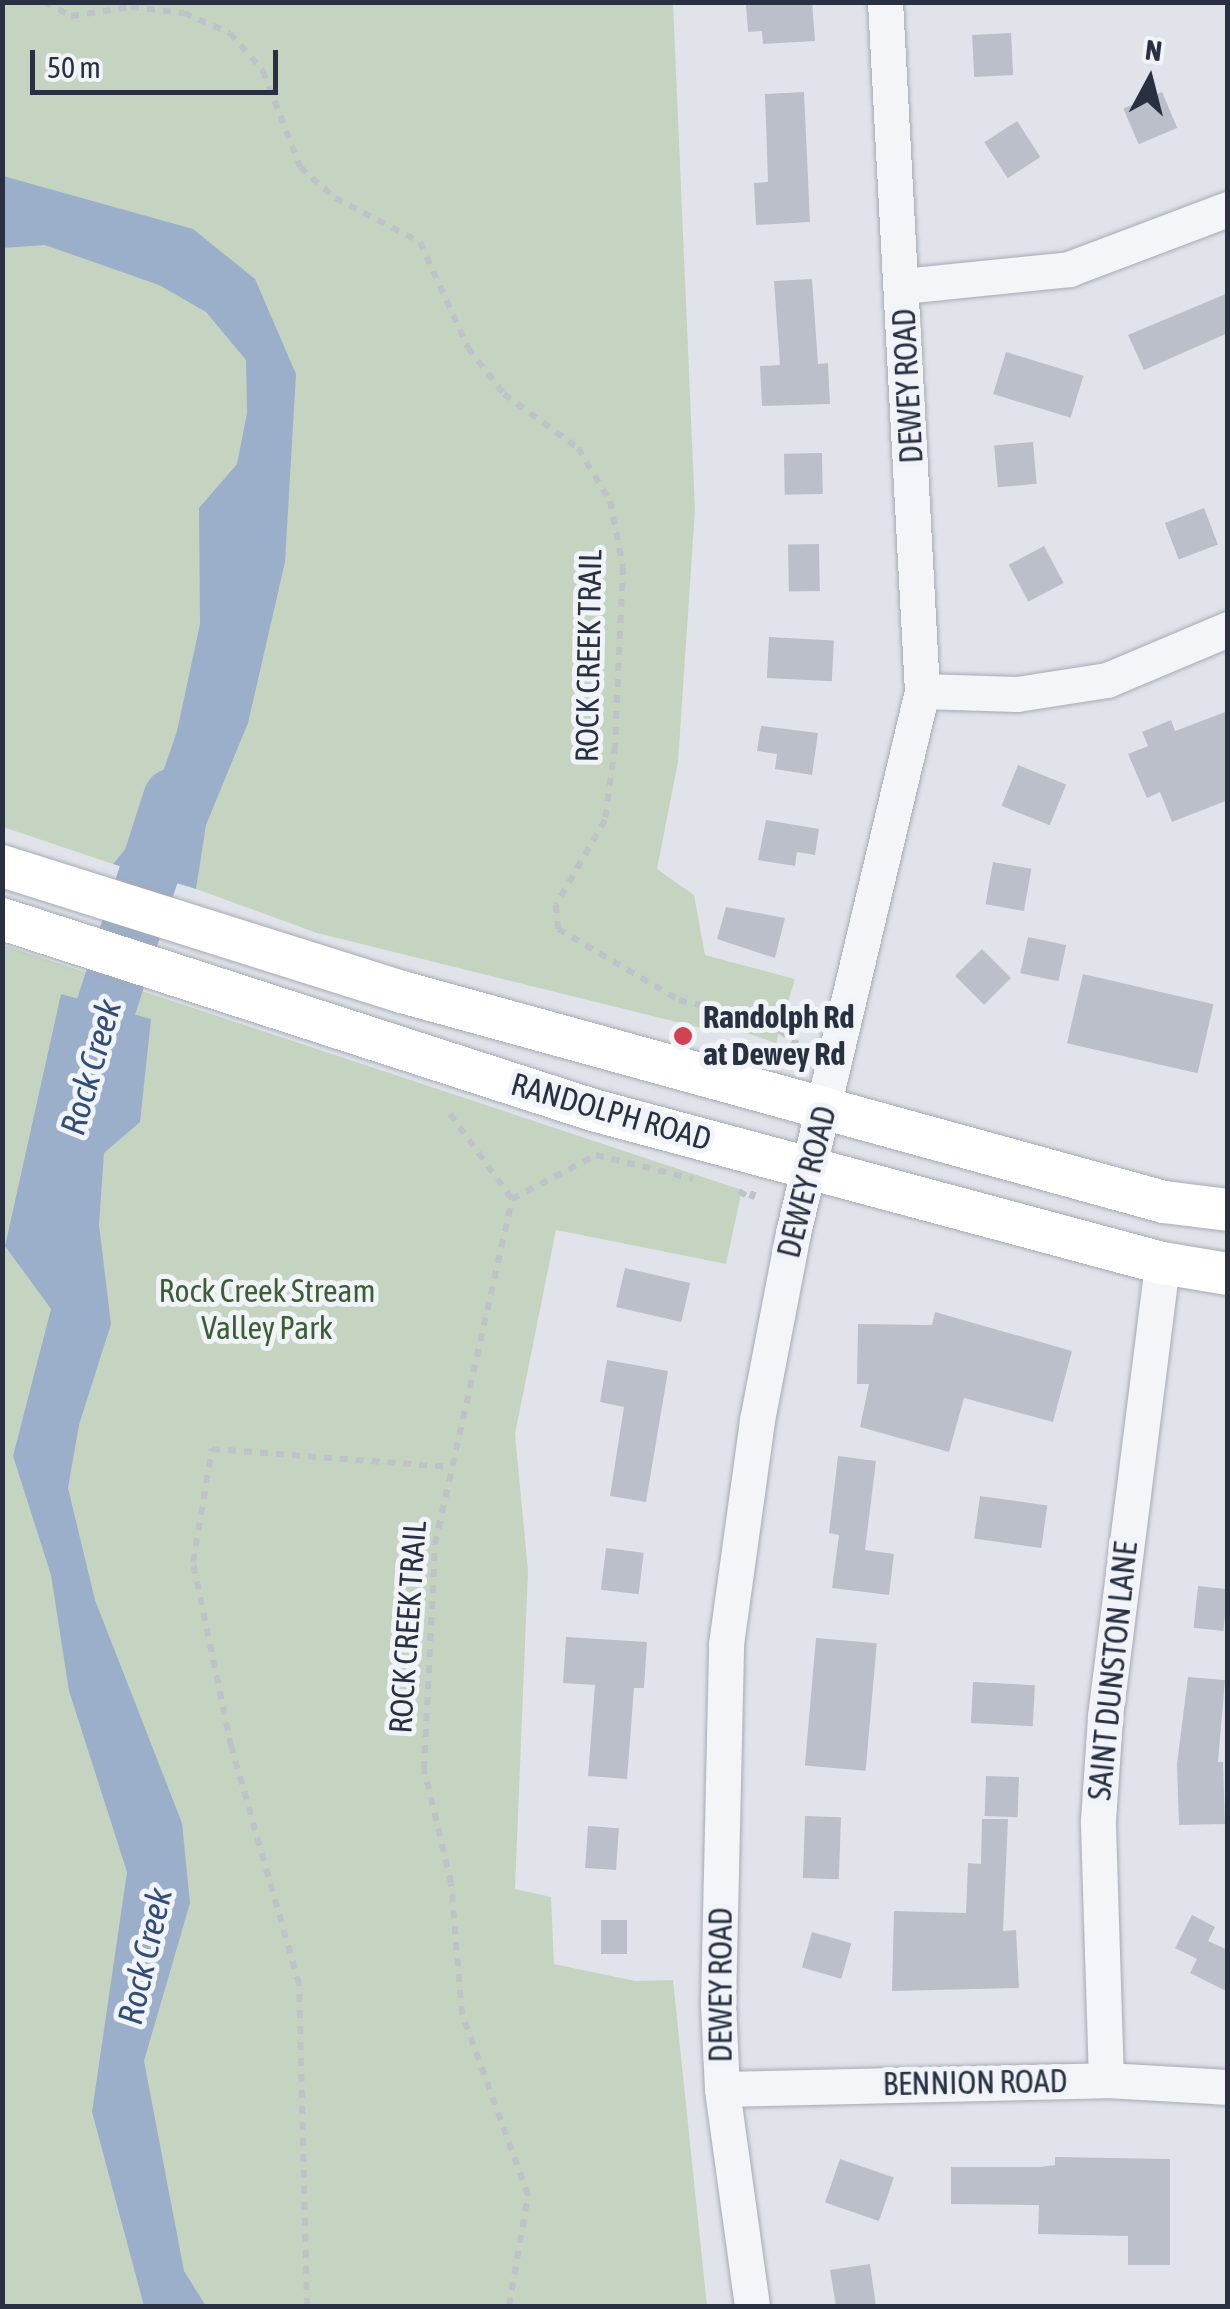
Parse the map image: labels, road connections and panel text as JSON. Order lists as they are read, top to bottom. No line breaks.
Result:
{"streets":{"main road":["RANDOLPH ROAD"],"street":["DEWEY ROAD","SAINT DUNSTON LANE","BENNION ROAD"],"path":["ROCK CREEK TRAIL"]},"crossings":[["DEWEY ROAD","RANDOLPH ROAD"],["DEWEY ROAD","BENNION ROAD"],["RANDOLPH ROAD","SAINT DUNSTON LANE"],["SAINT DUNSTON LANE","BENNION ROAD"]],"water":["Rock Creek"],"parks":["Rock Creek Stream Valley Park"],"places":["Randolph Rd at Dewey Rd"],"scale_bar":"50 m","north":"top"}
